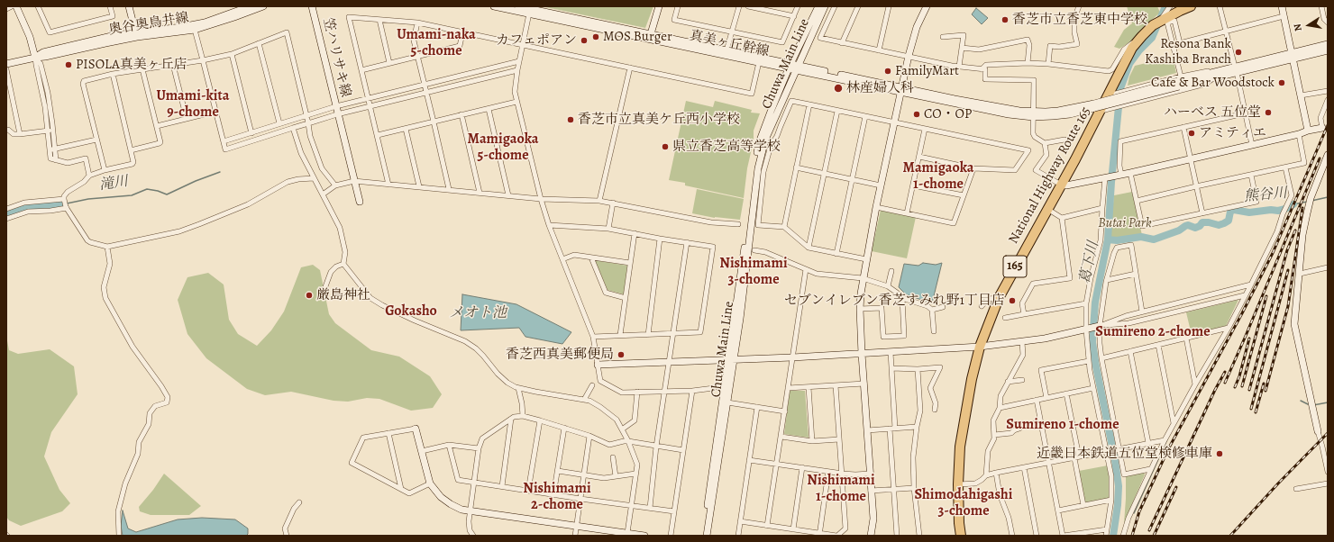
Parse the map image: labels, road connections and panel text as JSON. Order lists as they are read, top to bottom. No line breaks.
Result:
{"streets":{"highway":["National Highway Route 165","165"],"street":["奥谷奥鳥井線","真美ヶ丘幹線","笠ハリサキ線","Chuwa Main Line"]},"crossings":[["真美ヶ丘幹線","Chuwa Main Line"],["真美ヶ丘幹線","National Highway Route 165"]],"districts":["Umami-naka 5-chome","Umami-kita 9-chome","Mamigaoka 5-chome","Mamigaoka 1-chome","Nishimami 3-chome","Gokasho","Sumireno 2-chome","Sumireno 1-chome","Nishimami 1-chome","Nishimami 2-chome","Shimodahigashi 3-chome"],"water":["滝川","熊谷川","葛下川","メオト池"],"parks":["Butai Park"],"places":["香芝市立香芝東中学校","MOS Burger","カフェポアン","Resona Bank Kashiba Branch","PISOLA真美ヶ丘店","FamilyMart","Cafe & Bar Woodstock","林産婦人科","ハーベス 五位堂","CO・OP","香芝市立真美ケ丘西小学校","アミティエ","県立香芝高等学校","厳島神社","セブンイレブン香芝すみれ野1丁目店","香芝西真美郵便局","近畿日本鉄道五位堂検修車庫"],"north":"left"}
